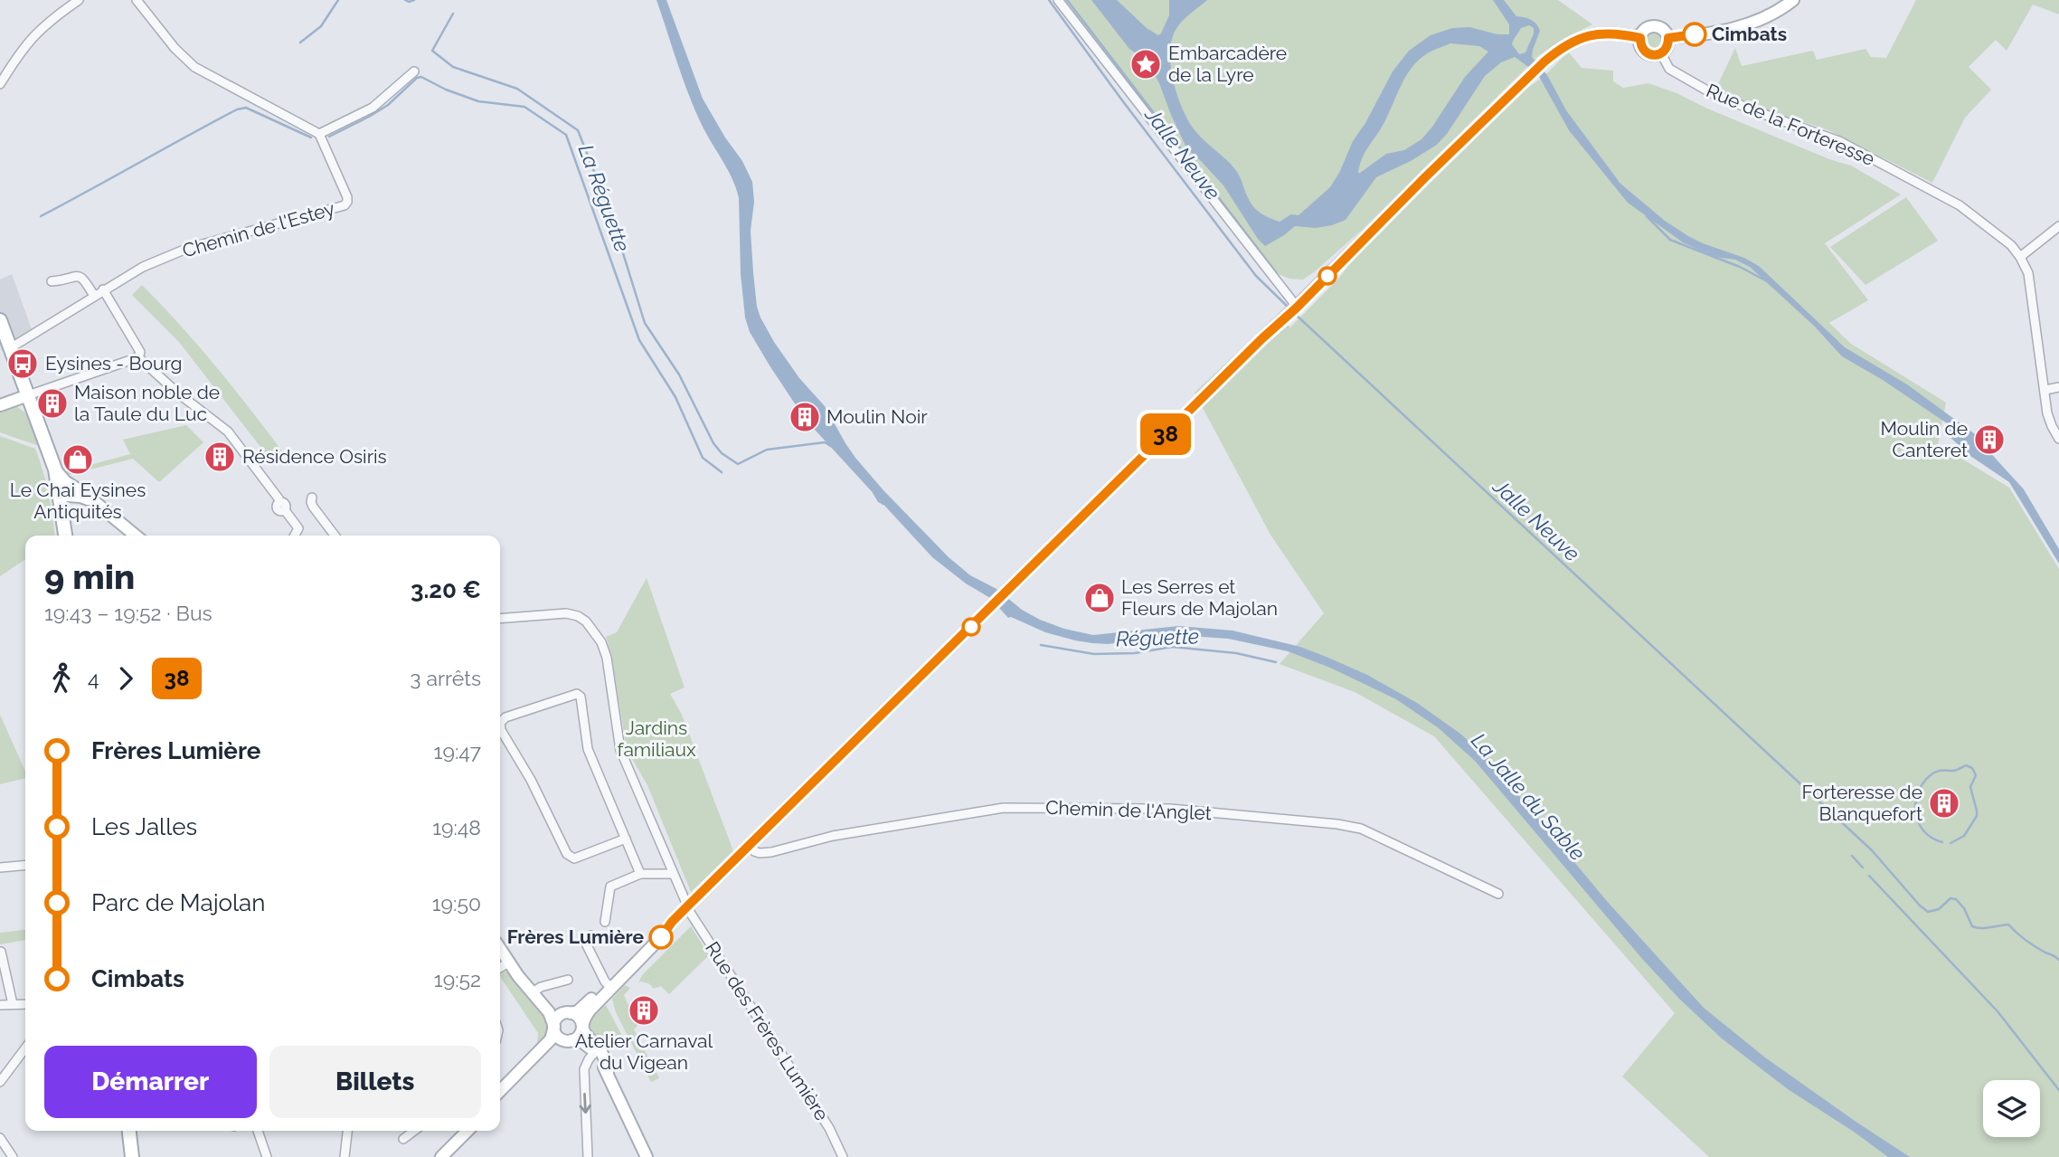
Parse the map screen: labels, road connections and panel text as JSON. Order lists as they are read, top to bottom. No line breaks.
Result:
{"streets":{"street":["Rue de la Forteresse","Chemin de l'Estey","Chemin de l'Anglet","Rue des Frères Lumière"]},"water":["Jalle Neuve","La Réguette","Réguette","La Jalle du Sable"],"parks":["Jardins familiaux"],"places":{"other":["Cimbats","Frères Lumière"],"place":["Embarcadère de la Lyre"],"bus stop":["Eysines - Bourg"],"building":["Maison noble de la Taule du Luc","Moulin Noir","Moulin de Canteret","Résidence Osiris","Forteresse de Blanquefort","Atelier Carnaval du Vigean"],"shop":["Le Chai Eysines Antiquités","Les Serres et Fleurs de Majolan"]},"lines":["bus line 38"],"page":{"on_map":"38","heading":["9 min","19:43 – 19:52 · Bus","3.20 €"],"legs":["4","38","3 arrêts"],"list":[{"name":"Frères Lumière","value":"19:47"},{"name":"Les Jalles","value":"19:48"},{"name":"Parc de Majolan","value":"19:50"},{"name":"Cimbats","value":"19:52"}],"buttons":["Démarrer","Billets"]}}
